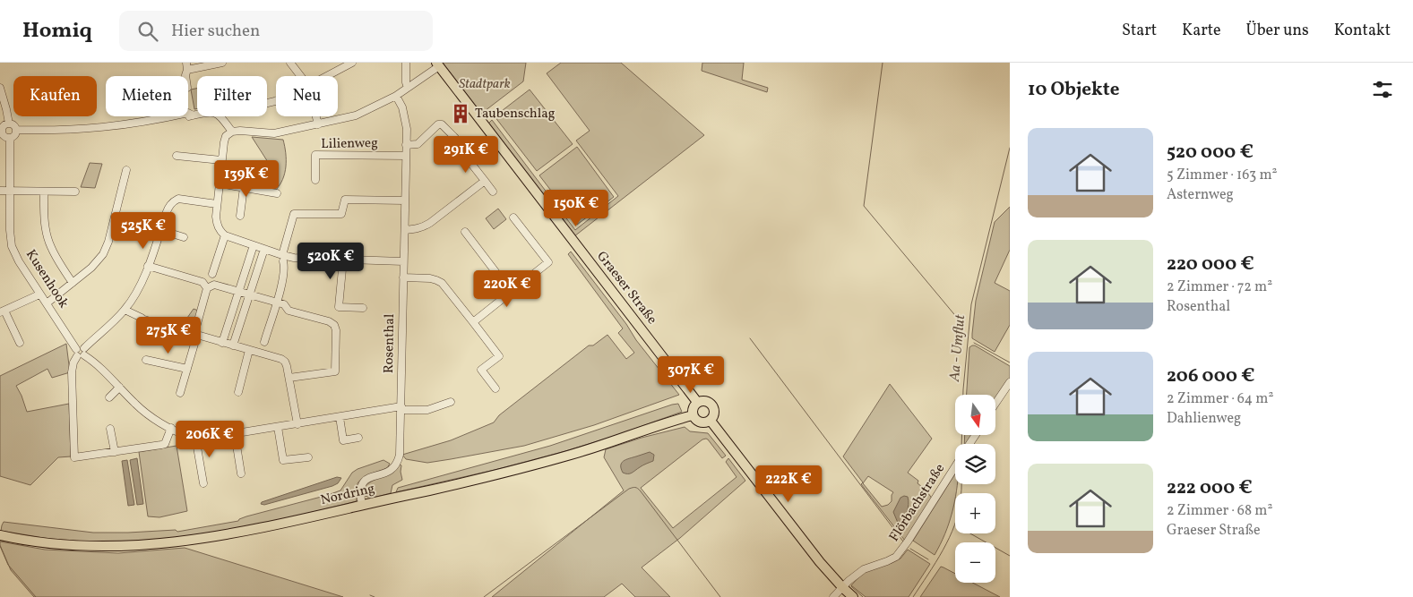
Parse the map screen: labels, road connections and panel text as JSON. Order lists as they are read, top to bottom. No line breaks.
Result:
{"streets":{"main road":["Graeser Straße","Nordring"],"street":["Lilienweg","Kusenhook","Rosenthal","Flörbachstraße"]},"crossings":[["Lilienweg","Rosenthal"],["Graeser Straße","Nordring"],["Rosenthal","Nordring"]],"water":["Aa - Umflut"],"parks":["Stadtpark"],"places":{"building":["Taubenschlag"]},"north":"bottom","page":{"header":"Homiq","search":"Hier suchen","nav":["Start","Karte","Über uns","Kontakt"],"heading":"10 Objekte","chip":["Kaufen","Mieten","Filter","Neu"],"list":[{"name":"520 000 €","note":"5 Zimmer · 163 m² · Asternweg"},{"name":"220 000 €","note":"2 Zimmer · 72 m² · Rosenthal"},{"name":"206 000 €","note":"2 Zimmer · 64 m² · Dahlienweg"},{"name":"222 000 €","note":"2 Zimmer · 68 m² · Graeser Straße"}],"price":["291K €","139K €","150K €","525K €","520K €","220K €","275K €","307K €","206K €","222K €"],"map_buttons":["+","−"]}}
